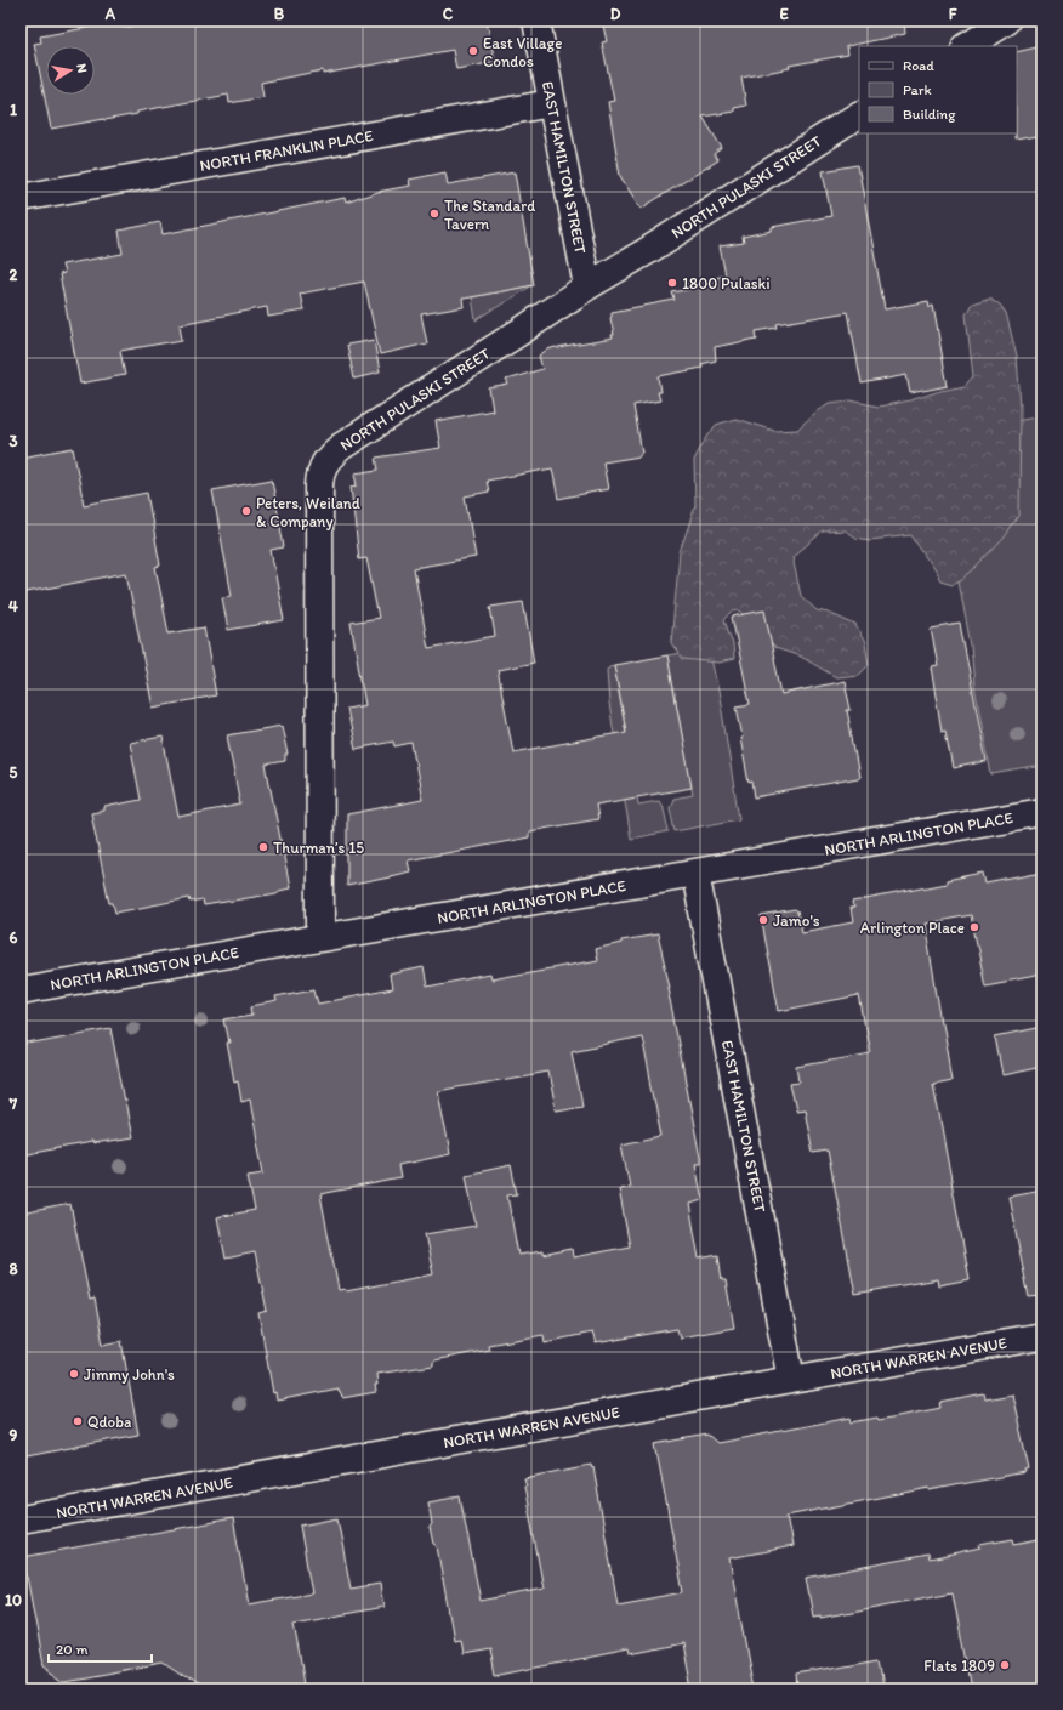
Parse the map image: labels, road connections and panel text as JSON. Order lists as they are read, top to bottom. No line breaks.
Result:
{"streets":{"street":["NORTH FRANKLIN PLACE","EAST HAMILTON STREET","NORTH PULASKI STREET","NORTH ARLINGTON PLACE","NORTH WARREN AVENUE"]},"crossings":[["NORTH FRANKLIN PLACE","EAST HAMILTON STREET"],["EAST HAMILTON STREET","NORTH PULASKI STREET"],["EAST HAMILTON STREET","NORTH ARLINGTON PLACE"],["EAST HAMILTON STREET","NORTH WARREN AVENUE"],["NORTH PULASKI STREET","NORTH ARLINGTON PLACE"]],"places":["East Village Condos","The Standard Tavern","1800 Pulaski","Peters, Weiland & Company","Thurman’s 15","Jamo's","Arlington Place","Jimmy John's","Qdoba","Flats 1809"],"legend":["Road","Park","Building"],"scale_bar":"20 m","north":"right","grid":{"columns":["A","B","C","D","E","F"],"rows":["1","2","3","4","5","6","7","8","9","10"]}}
